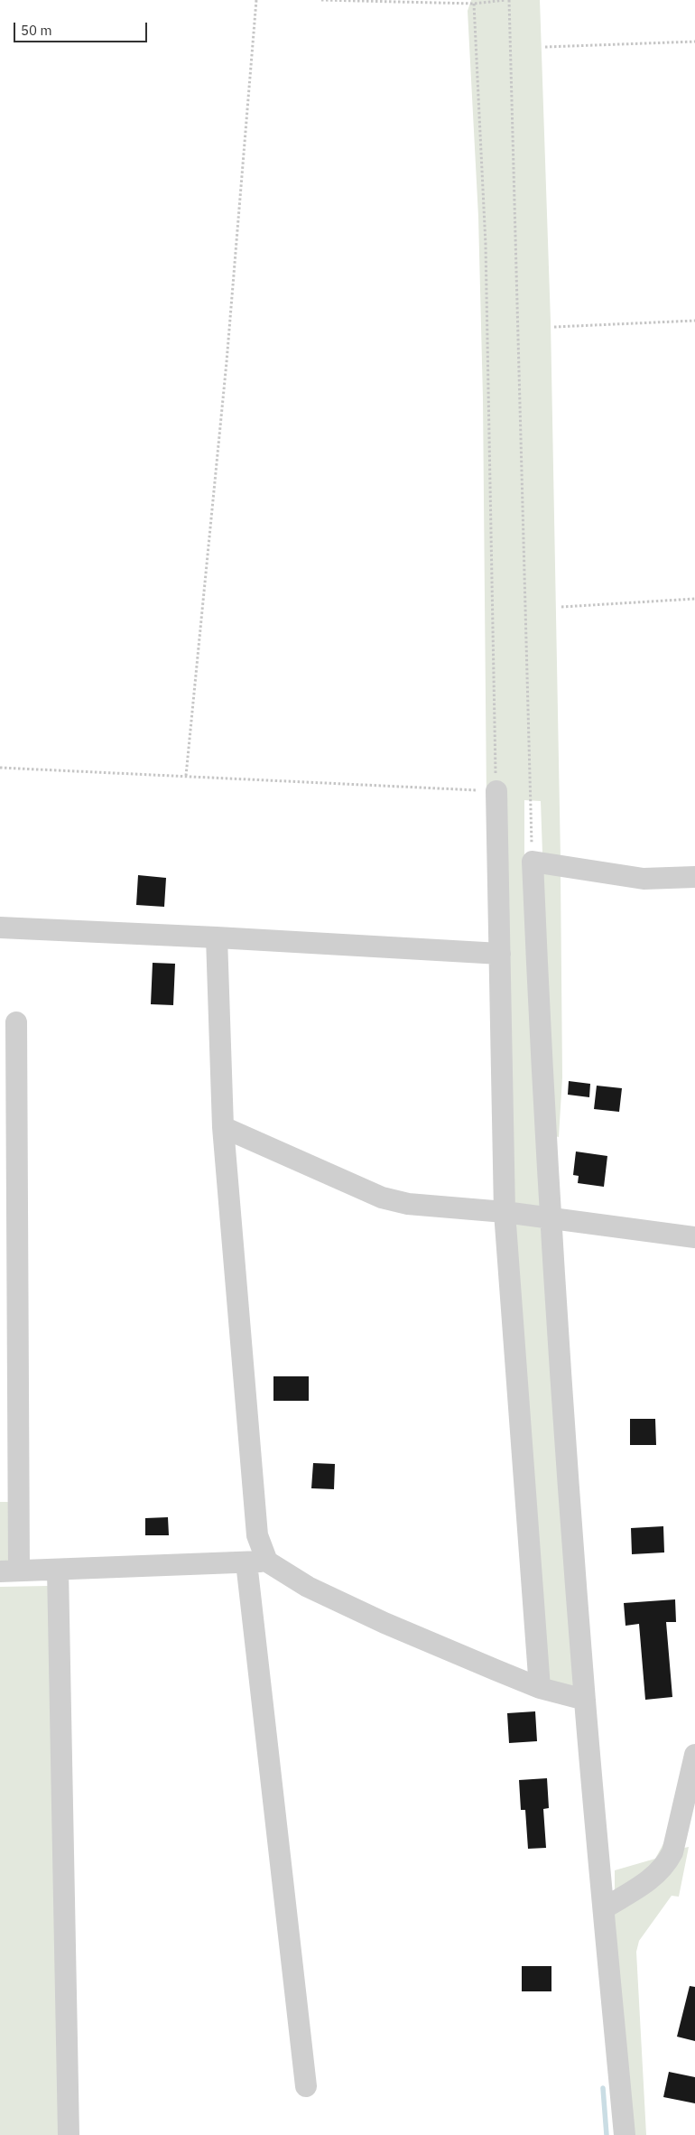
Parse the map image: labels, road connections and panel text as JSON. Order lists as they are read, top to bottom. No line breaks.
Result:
{"scale_bar":"50 m"}
